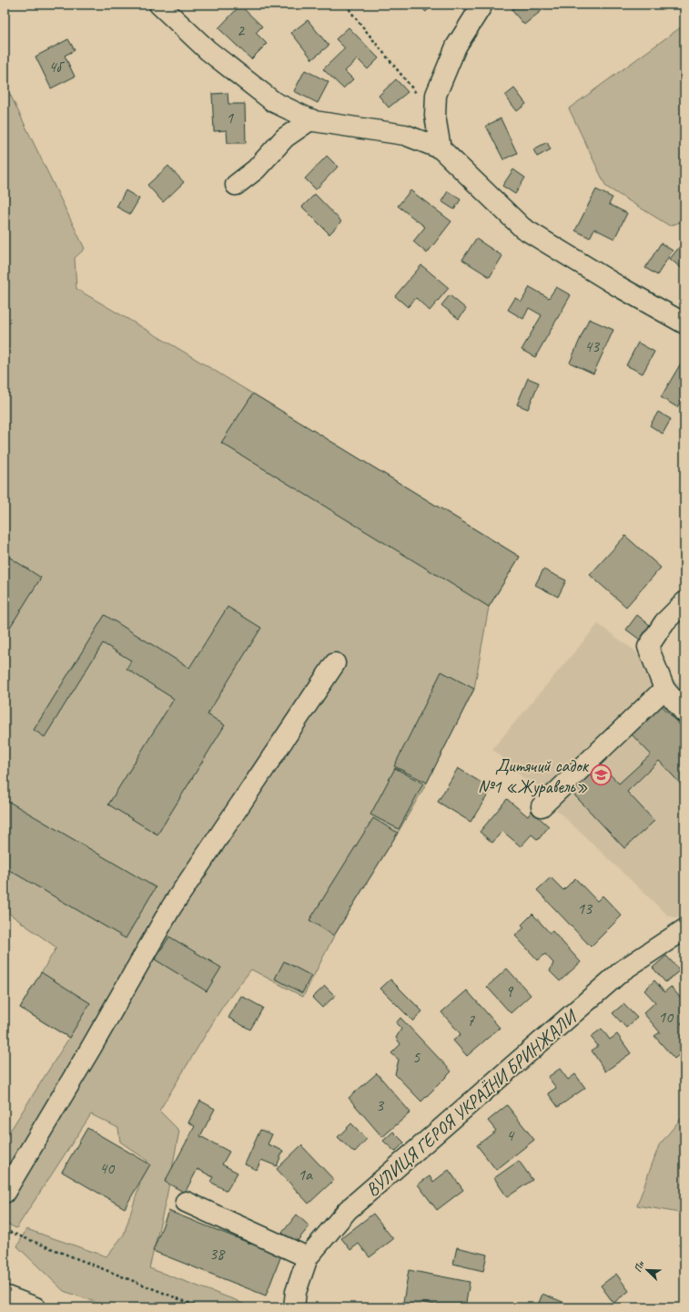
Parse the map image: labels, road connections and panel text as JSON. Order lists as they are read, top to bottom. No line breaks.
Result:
{"streets":{"street":["ВУЛИЦЯ ГЕРОЯ УКРАЇНИ БРИНЖАЛИ"]},"places":{"school or university":["Дитячий садок №1 «Журавель»"]},"house_numbers":["2","4б","1","43","13","9","10","7","5","3","4","40","1а","38"],"north":"top left"}
